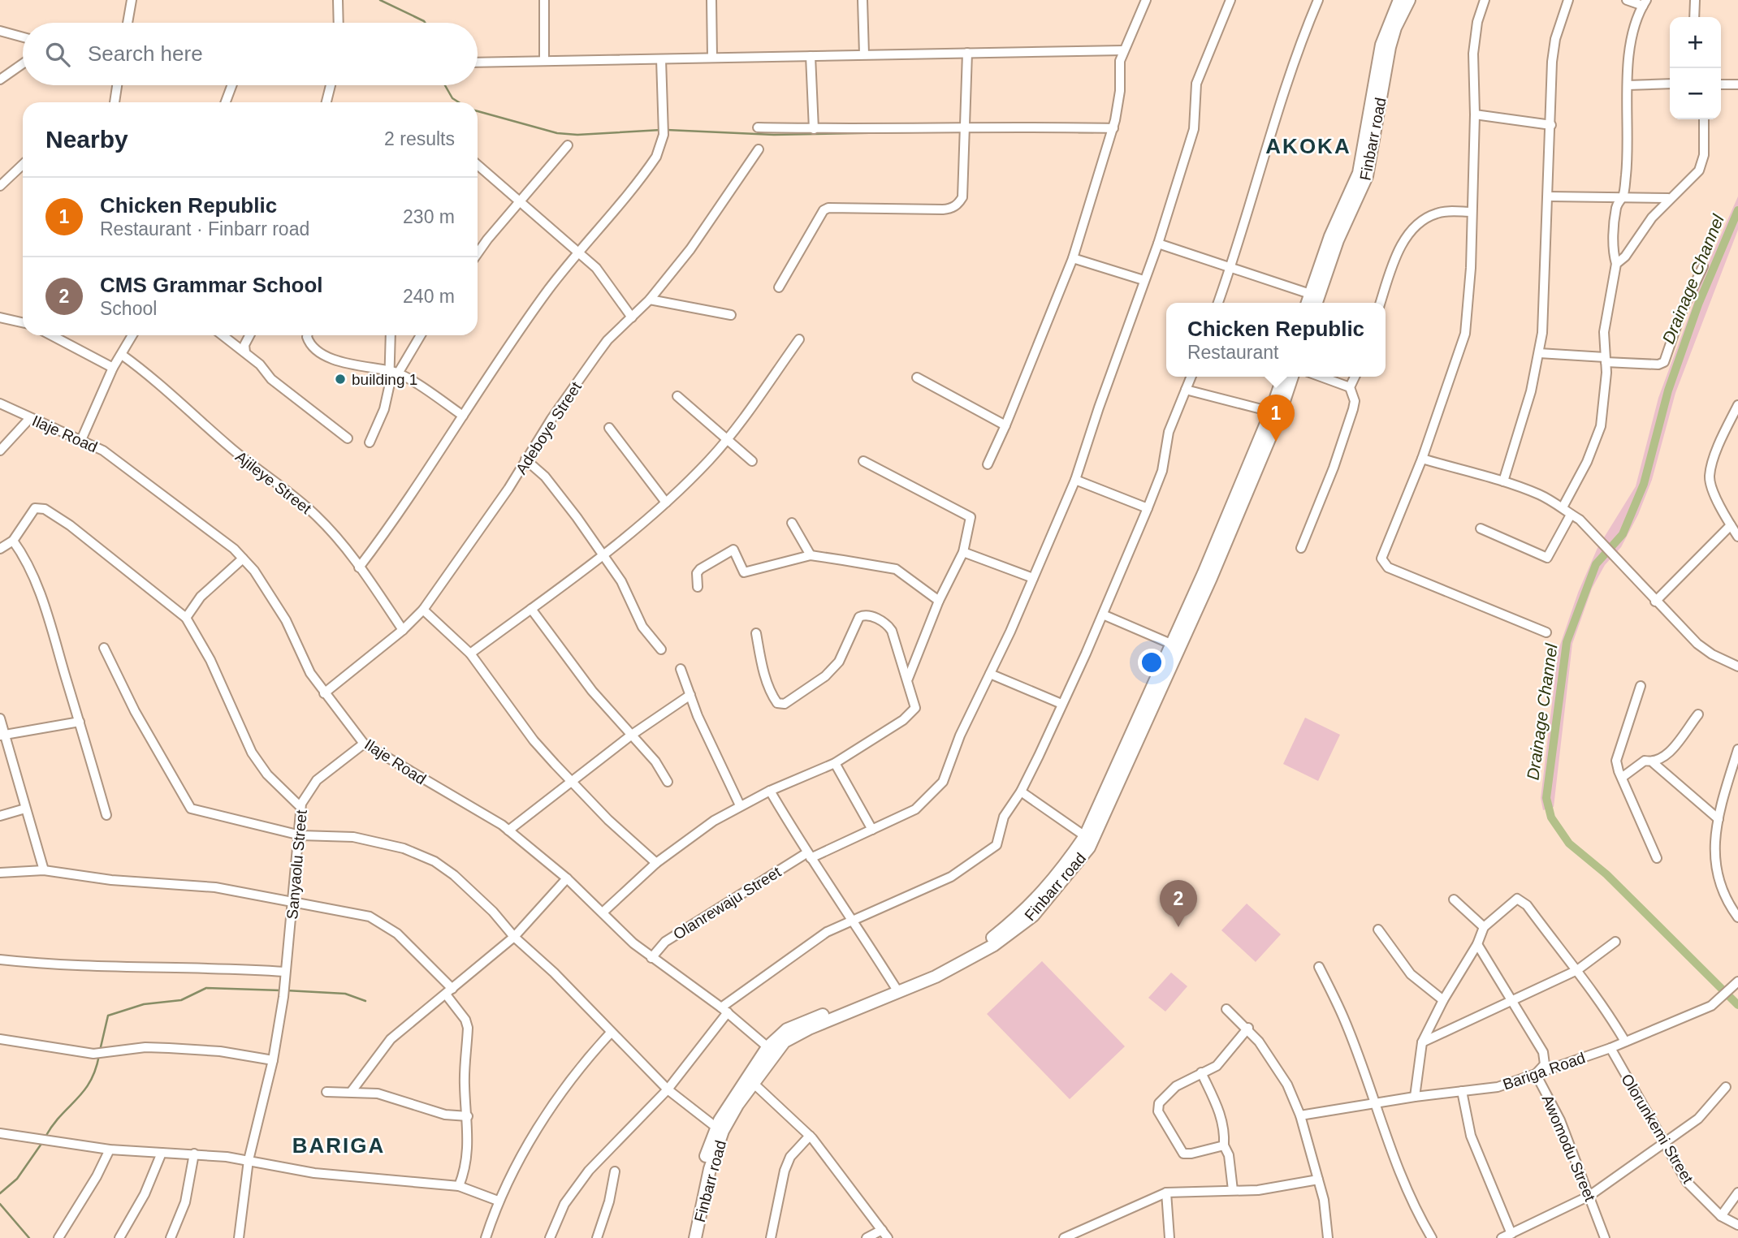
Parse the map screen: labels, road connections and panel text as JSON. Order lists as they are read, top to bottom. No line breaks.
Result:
{"streets":{"main road":["Finbarr road"],"street":["Adeboye Street","Ilaje Road","Ajileye Street","Sanyaolu Street","Olanrewaju Street","Bariga Road","Olorunkemi Street","Awomodu Street"]},"crossings":[["Finbarr road","Ilaje Road"],["Adeboye Street","Ilaje Road"],["Adeboye Street","Ajileye Street"],["Ilaje Road","Sanyaolu Street"],["Ilaje Road","Olanrewaju Street"],["Bariga Road","Olorunkemi Street"],["Bariga Road","Awomodu Street"]],"districts":["AKOKA","BARIGA"],"water":["Drainage Channel"],"places":["building 1"],"page":{"map_buttons":["+","−"],"search":"Search here","heading":["Nearby","2 results"],"list":[{"mark":"1","name":"Chicken Republic","note":"Restaurant · Finbarr road","value":"230 m"},{"mark":"2","name":"CMS Grammar School","note":"School","value":"240 m"}],"popup":["Chicken Republic","Restaurant"],"pins":["1","2"]}}
